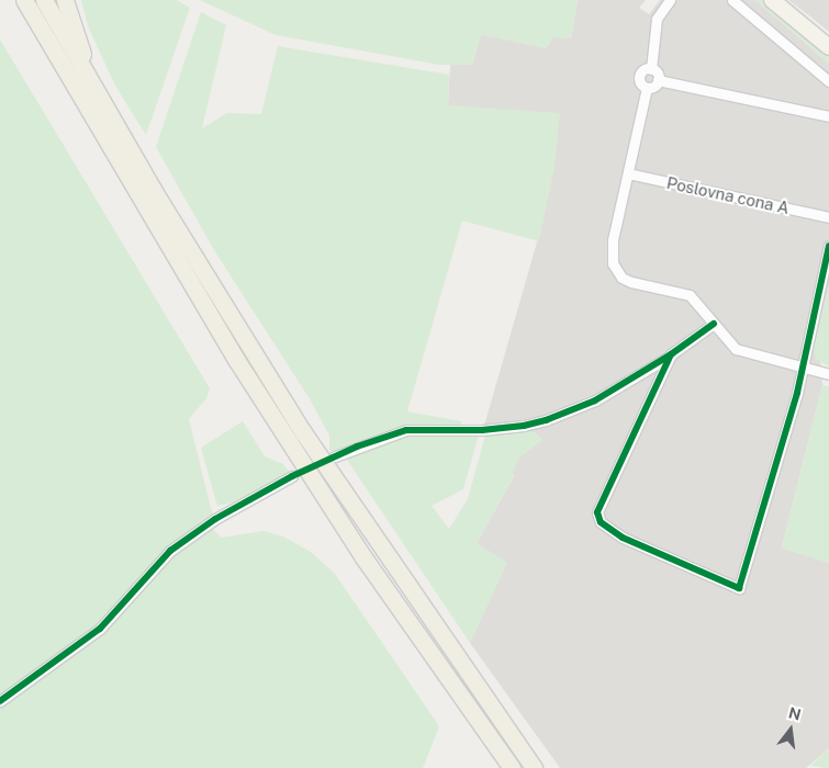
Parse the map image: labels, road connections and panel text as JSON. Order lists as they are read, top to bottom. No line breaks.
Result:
{"streets":{"street":["Poslovna cona A"]},"north":"top"}
